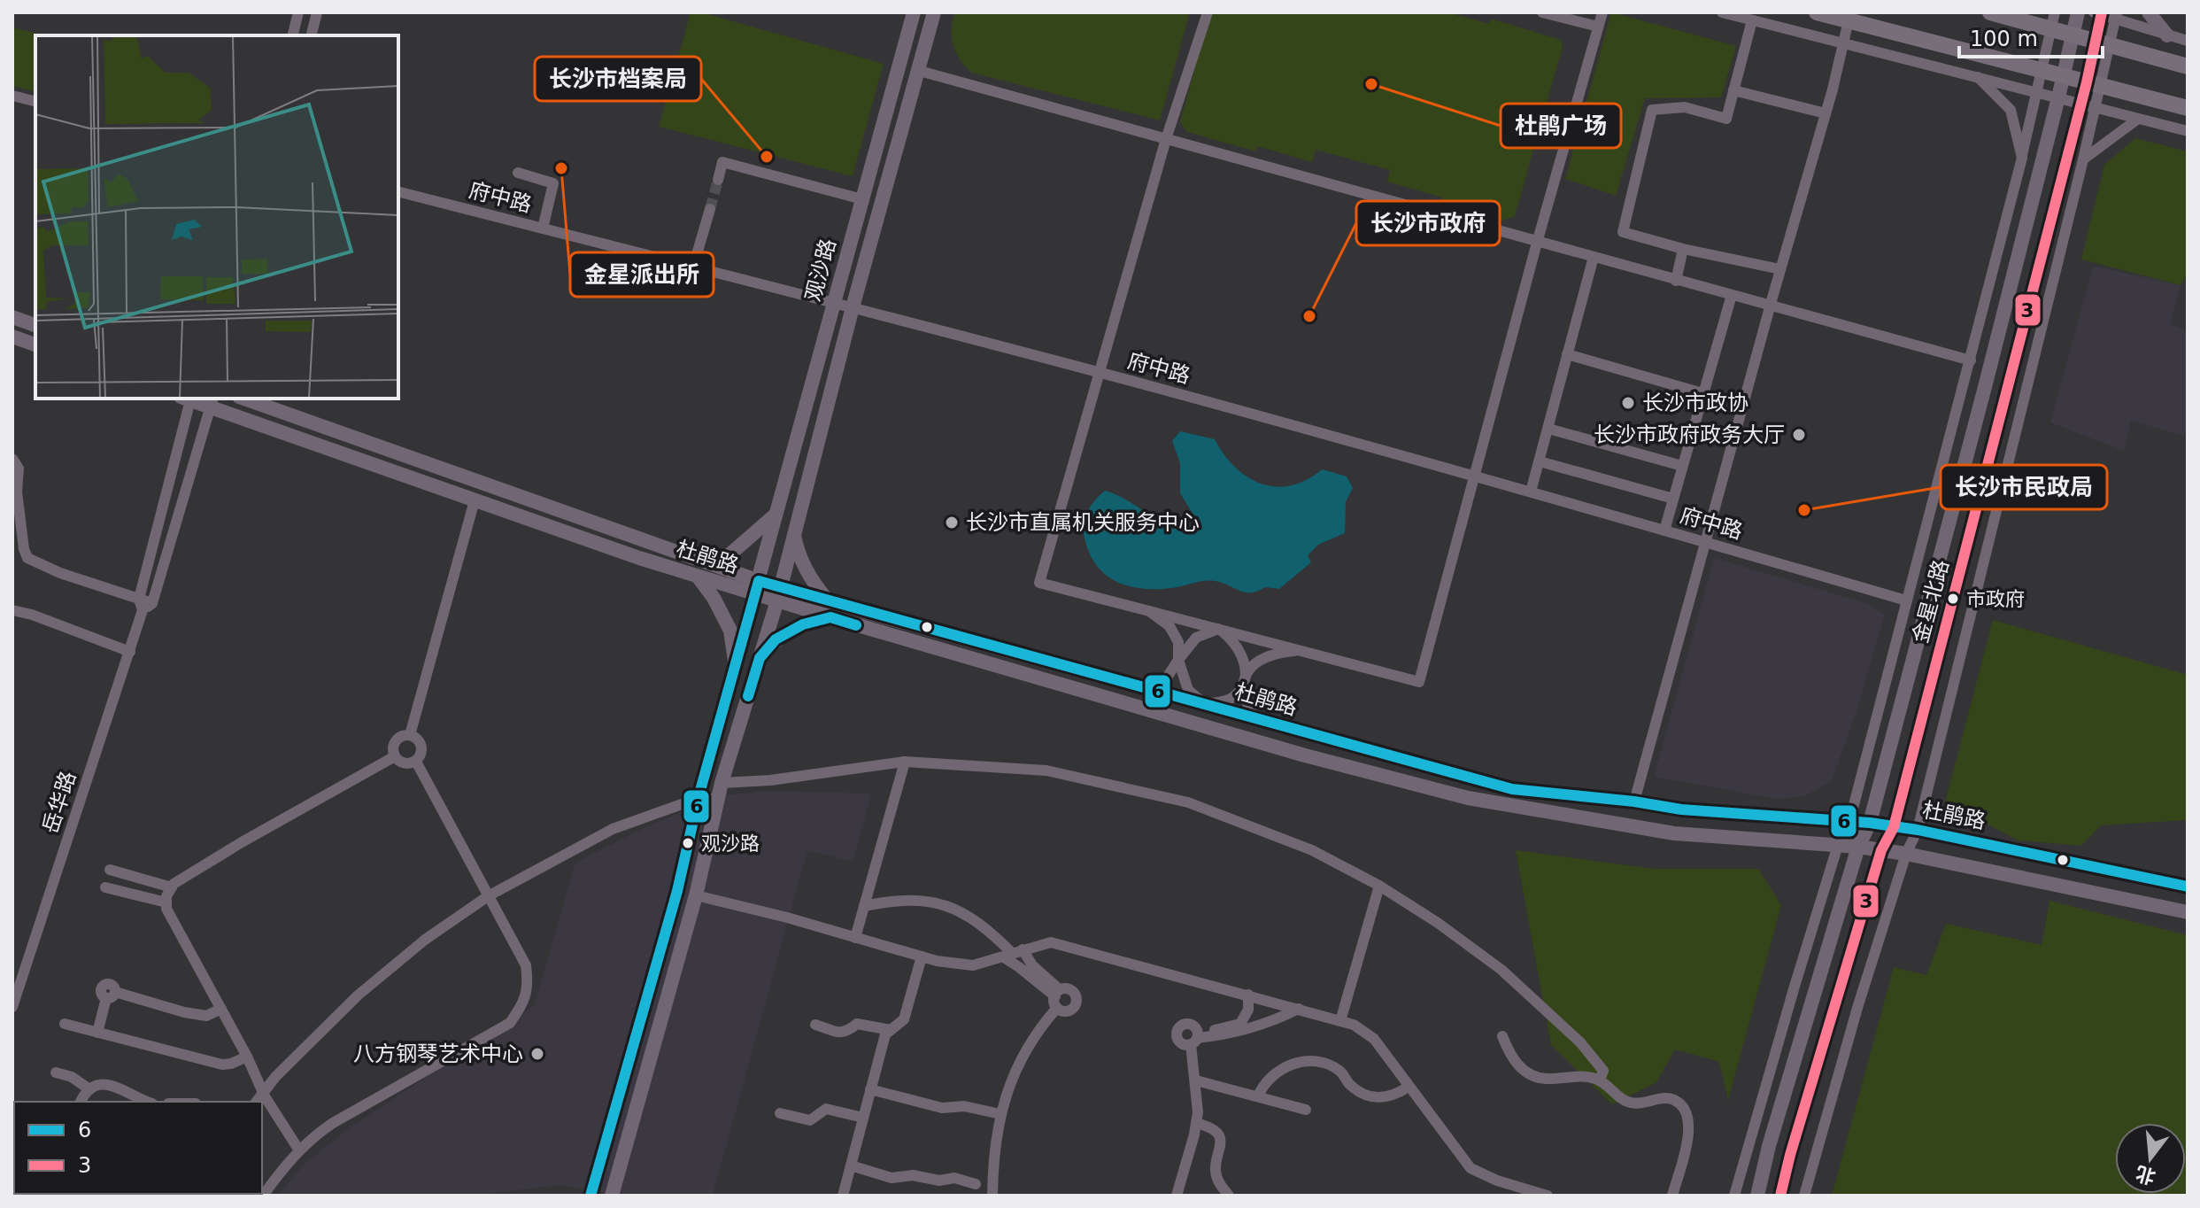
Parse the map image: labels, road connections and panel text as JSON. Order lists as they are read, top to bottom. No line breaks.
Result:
{"streets":{"main road":["观沙路","杜鹃路","金星北路"],"street":["府中路","岳华路"]},"crossings":[["府中路","观沙路"],["观沙路","杜鹃路"],["杜鹃路","金星北路"]],"places":["杜鹃广场","长沙市档案局","金星派出所","长沙市政府","长沙市政协","长沙市政府政务大厅","长沙市民政局","长沙市直属机关服务中心","市政府","观沙路","八方钢琴艺术中心"],"lines":["transit line 3","transit line 6"],"legend":["6","3"],"scale_bar":"100 m","north":"bottom"}
